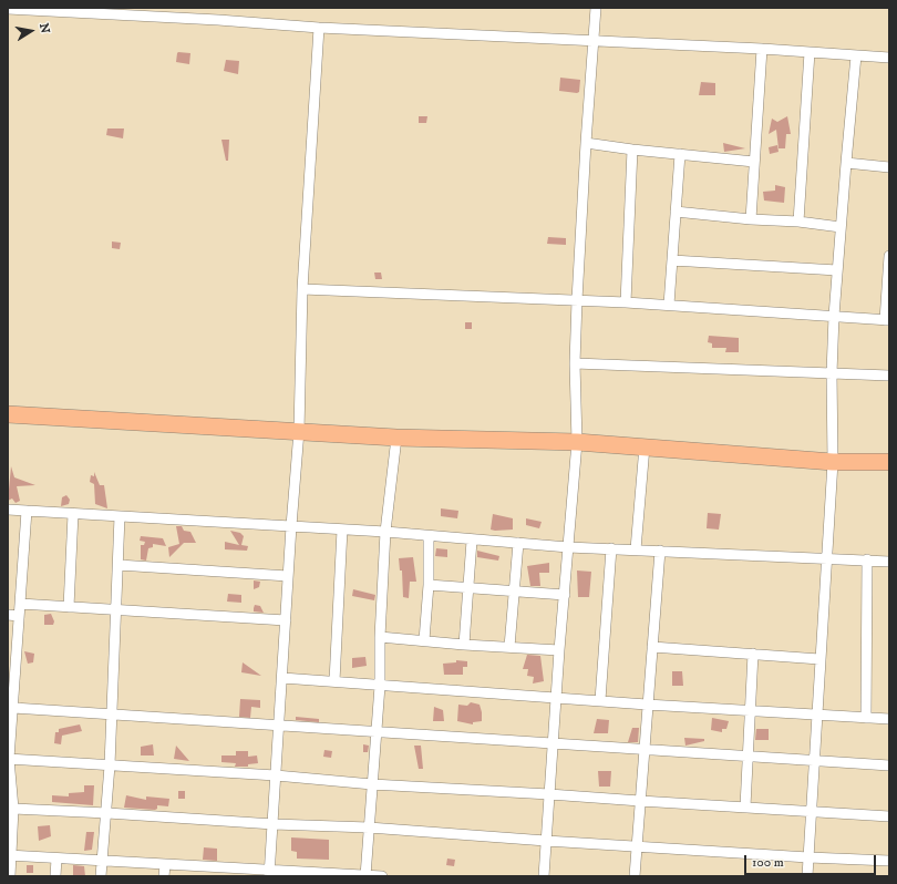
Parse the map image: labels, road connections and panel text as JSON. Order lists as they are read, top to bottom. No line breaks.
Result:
{"scale_bar":"100 m","north":"right"}
